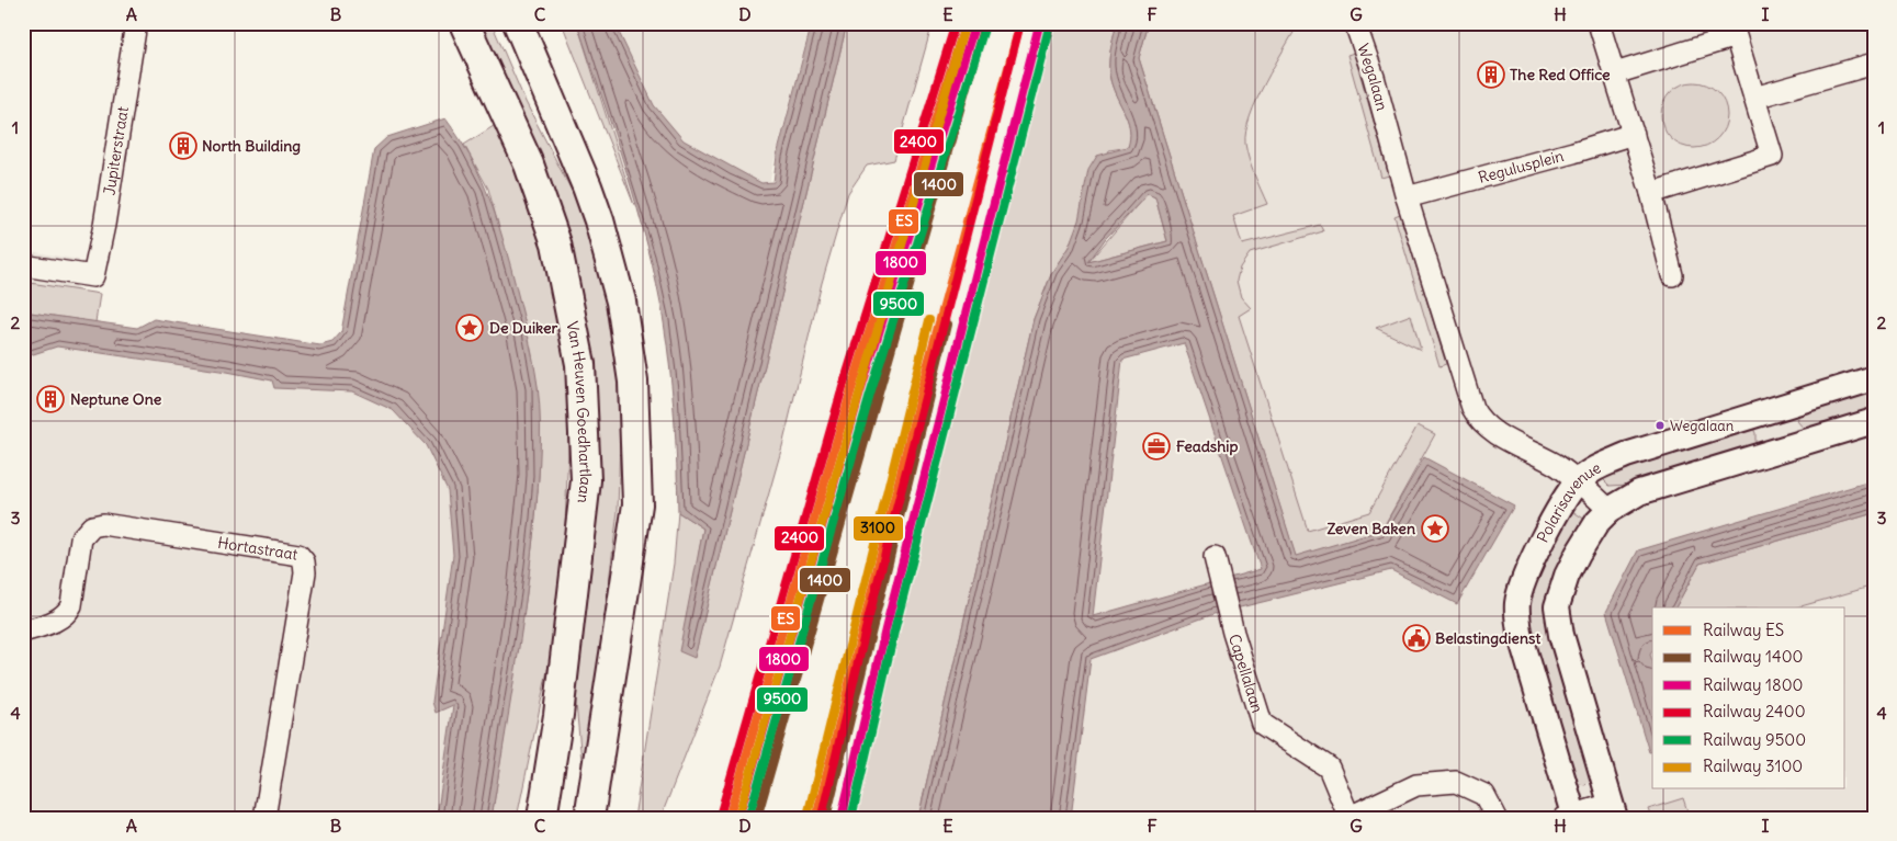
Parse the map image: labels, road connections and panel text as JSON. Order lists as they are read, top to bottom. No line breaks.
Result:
{"streets":{"main road":["Van Heuven Goedhartlaan"],"street":["Wegalaan","Jupiterstraat","Regulusplein","Polarisavenue","Hortastraat","Capellalaan"]},"crossings":[["Wegalaan","Regulusplein"],["Wegalaan","Polarisavenue"]],"places":{"building":["The Red Office","North Building","Neptune One"],"place":["De Duiker","Zeven Baken"],"other":["Wegalaan"],"office":["Feadship"],"public building":["Belastingdienst"]},"lines":["rail line ES","rail line 2400","rail line 3100","rail line 1400","rail line 1800","rail line 9500"],"legend":["Railway ES","Railway 1400","Railway 1800","Railway 2400","Railway 9500","Railway 3100"],"grid":{"columns":["A","B","C","D","E","F","G","H","I"],"rows":["1","2","3","4"]}}
